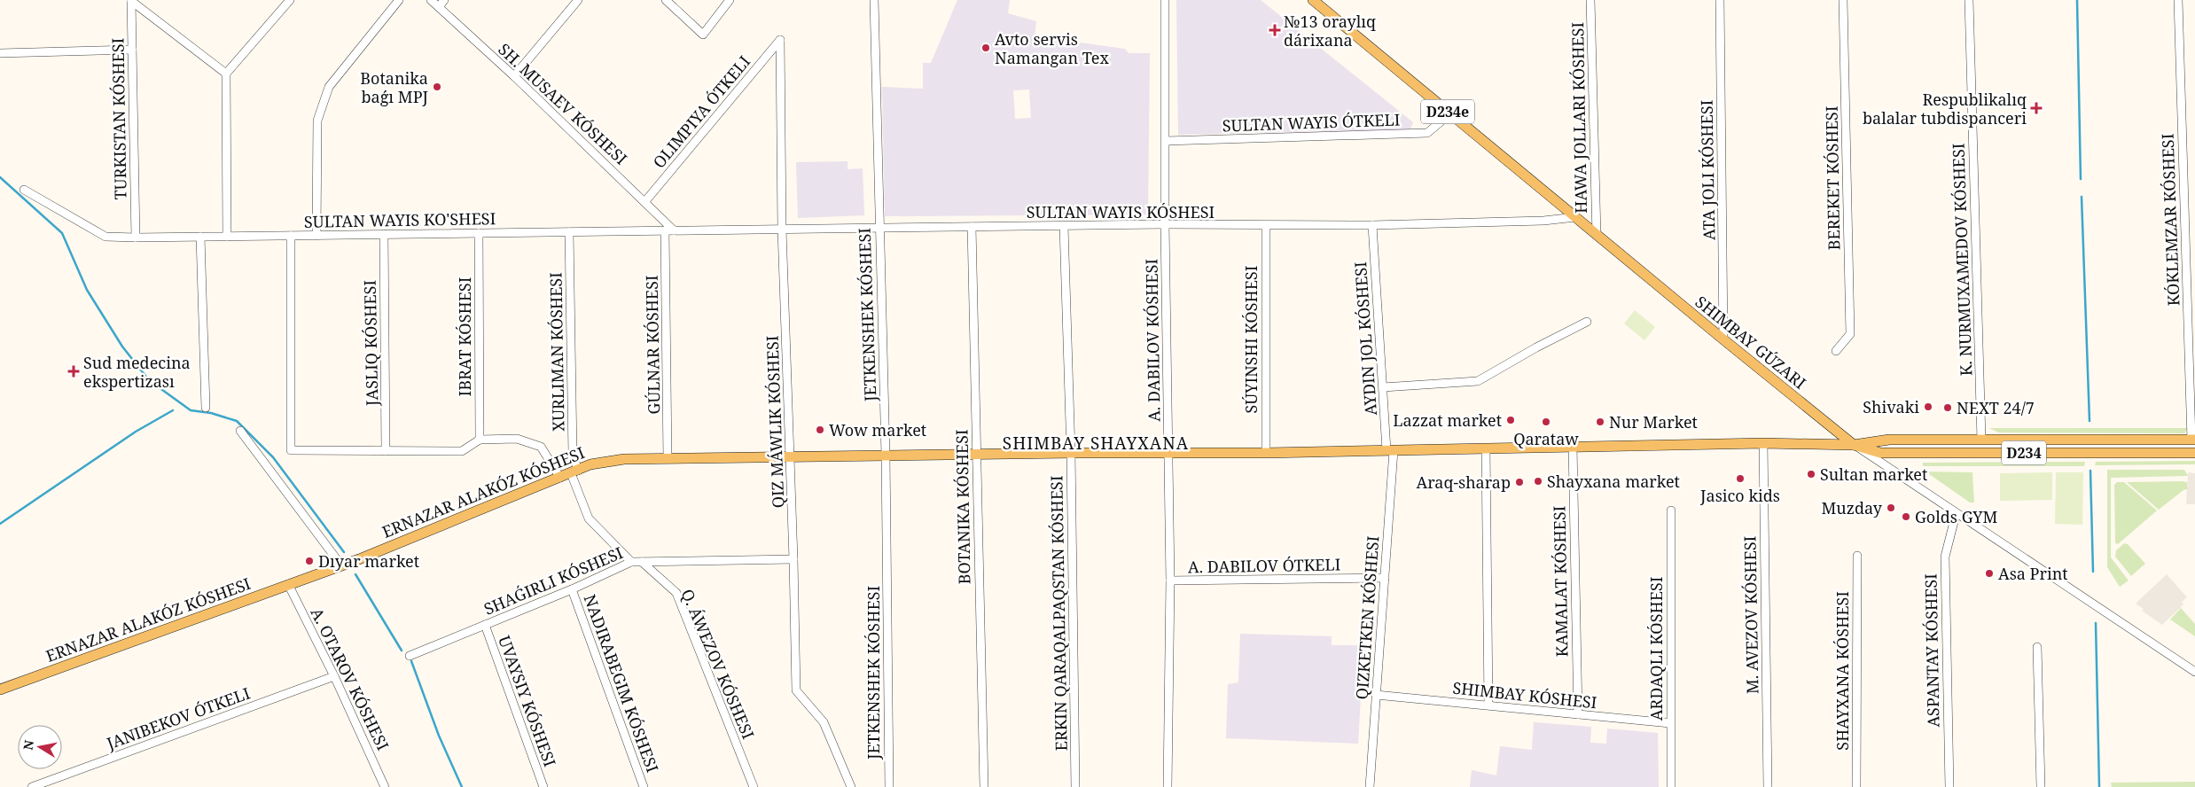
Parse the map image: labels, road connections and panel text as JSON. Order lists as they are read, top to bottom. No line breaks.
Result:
{"streets":{"main road":["D234e","D234","ERNAZAR ALAKÓZ KÓSHESI"],"street":["SH. MUSAEV KÓSHESI","OLIMPIYA ÓTKELI","TURKISTAN KÓSHESI","BEREKET KÓSHESI","SULTAN WAYIS KO'SHESI","KÓKLEMZAR KÓSHESI","K. NURMUXAMEDOV KÓSHESI","JETKENSHEK KÓSHESI","IBRAT KÓSHESI","SÚYINSHI KÓSHESI","A. DABILOV KÓSHESI","GÚLNAR KÓSHESI","XURLIMAN KÓSHESI","BOTANIKA KÓSHESI","A. DABILOV ÓTKELI","KAMALAT KÓSHESI","ERKIN QARAQALPAQSTAN KÓSHESI","M. AVEZOV KÓSHESI","ASPANTAY KÓSHESI","Q. ÁWEZOV KÓSHESI","SHAYXANA KÓSHESI","A. OTAROV KÓSHESI","NADIRABEGIM KÓSHESI","UVAYSIY KÓSHESI","JANIBEKOV ÓTKELI"]},"crossings":[["SH. MUSAEV KÓSHESI","OLIMPIYA ÓTKELI"],["SH. MUSAEV KÓSHESI","SULTAN WAYIS KO'SHESI"],["SH. MUSAEV KÓSHESI","GÚLNAR KÓSHESI"],["OLIMPIYA ÓTKELI","SULTAN WAYIS KO'SHESI"],["D234e","SULTAN WAYIS KO'SHESI"],["D234e","ERNAZAR ALAKÓZ KÓSHESI"],["D234e","ASPANTAY KÓSHESI"],["TURKISTAN KÓSHESI","SULTAN WAYIS KO'SHESI"],["SULTAN WAYIS KO'SHESI","JETKENSHEK KÓSHESI"],["SULTAN WAYIS KO'SHESI","IBRAT KÓSHESI"],["SULTAN WAYIS KO'SHESI","SÚYINSHI KÓSHESI"],["SULTAN WAYIS KO'SHESI","A. DABILOV KÓSHESI"],["SULTAN WAYIS KO'SHESI","GÚLNAR KÓSHESI"],["SULTAN WAYIS KO'SHESI","XURLIMAN KÓSHESI"],["SULTAN WAYIS KO'SHESI","BOTANIKA KÓSHESI"],["SULTAN WAYIS KO'SHESI","ERKIN QARAQALPAQSTAN KÓSHESI"],["KÓKLEMZAR KÓSHESI","ERNAZAR ALAKÓZ KÓSHESI"],["K. NURMUXAMEDOV KÓSHESI","ERNAZAR ALAKÓZ KÓSHESI"],["JETKENSHEK KÓSHESI","ERNAZAR ALAKÓZ KÓSHESI"],["SÚYINSHI KÓSHESI","ERNAZAR ALAKÓZ KÓSHESI"],["A. DABILOV KÓSHESI","ERNAZAR ALAKÓZ KÓSHESI"],["A. DABILOV KÓSHESI","A. DABILOV ÓTKELI"],["GÚLNAR KÓSHESI","ERNAZAR ALAKÓZ KÓSHESI"],["XURLIMAN KÓSHESI","ERNAZAR ALAKÓZ KÓSHESI"],["ERNAZAR ALAKÓZ KÓSHESI","BOTANIKA KÓSHESI"],["ERNAZAR ALAKÓZ KÓSHESI","KAMALAT KÓSHESI"],["ERNAZAR ALAKÓZ KÓSHESI","ERKIN QARAQALPAQSTAN KÓSHESI"],["ERNAZAR ALAKÓZ KÓSHESI","M. AVEZOV KÓSHESI"],["ERNAZAR ALAKÓZ KÓSHESI","A. OTAROV KÓSHESI"],["A. OTAROV KÓSHESI","JANIBEKOV ÓTKELI"]],"districts":["SHIMBAY SHAYXANA"],"places":{"health":["№13 oraylıq dárixana","Respublikalıq balalar tubdispanceri","Sud medecina ekspertizası"],"other":["Avto servis Namangan Tex","Botanika baǵı MPJ","Shivaki","NEXT 24/7","Lazzat market","Qarataw","Nur Market","Wow market","Sultan market","Jasico kids","Shayxana market","Araq-sharap","Muzday","Golds GYM","Dıyar market","Asa Print"]},"north":"left"}
